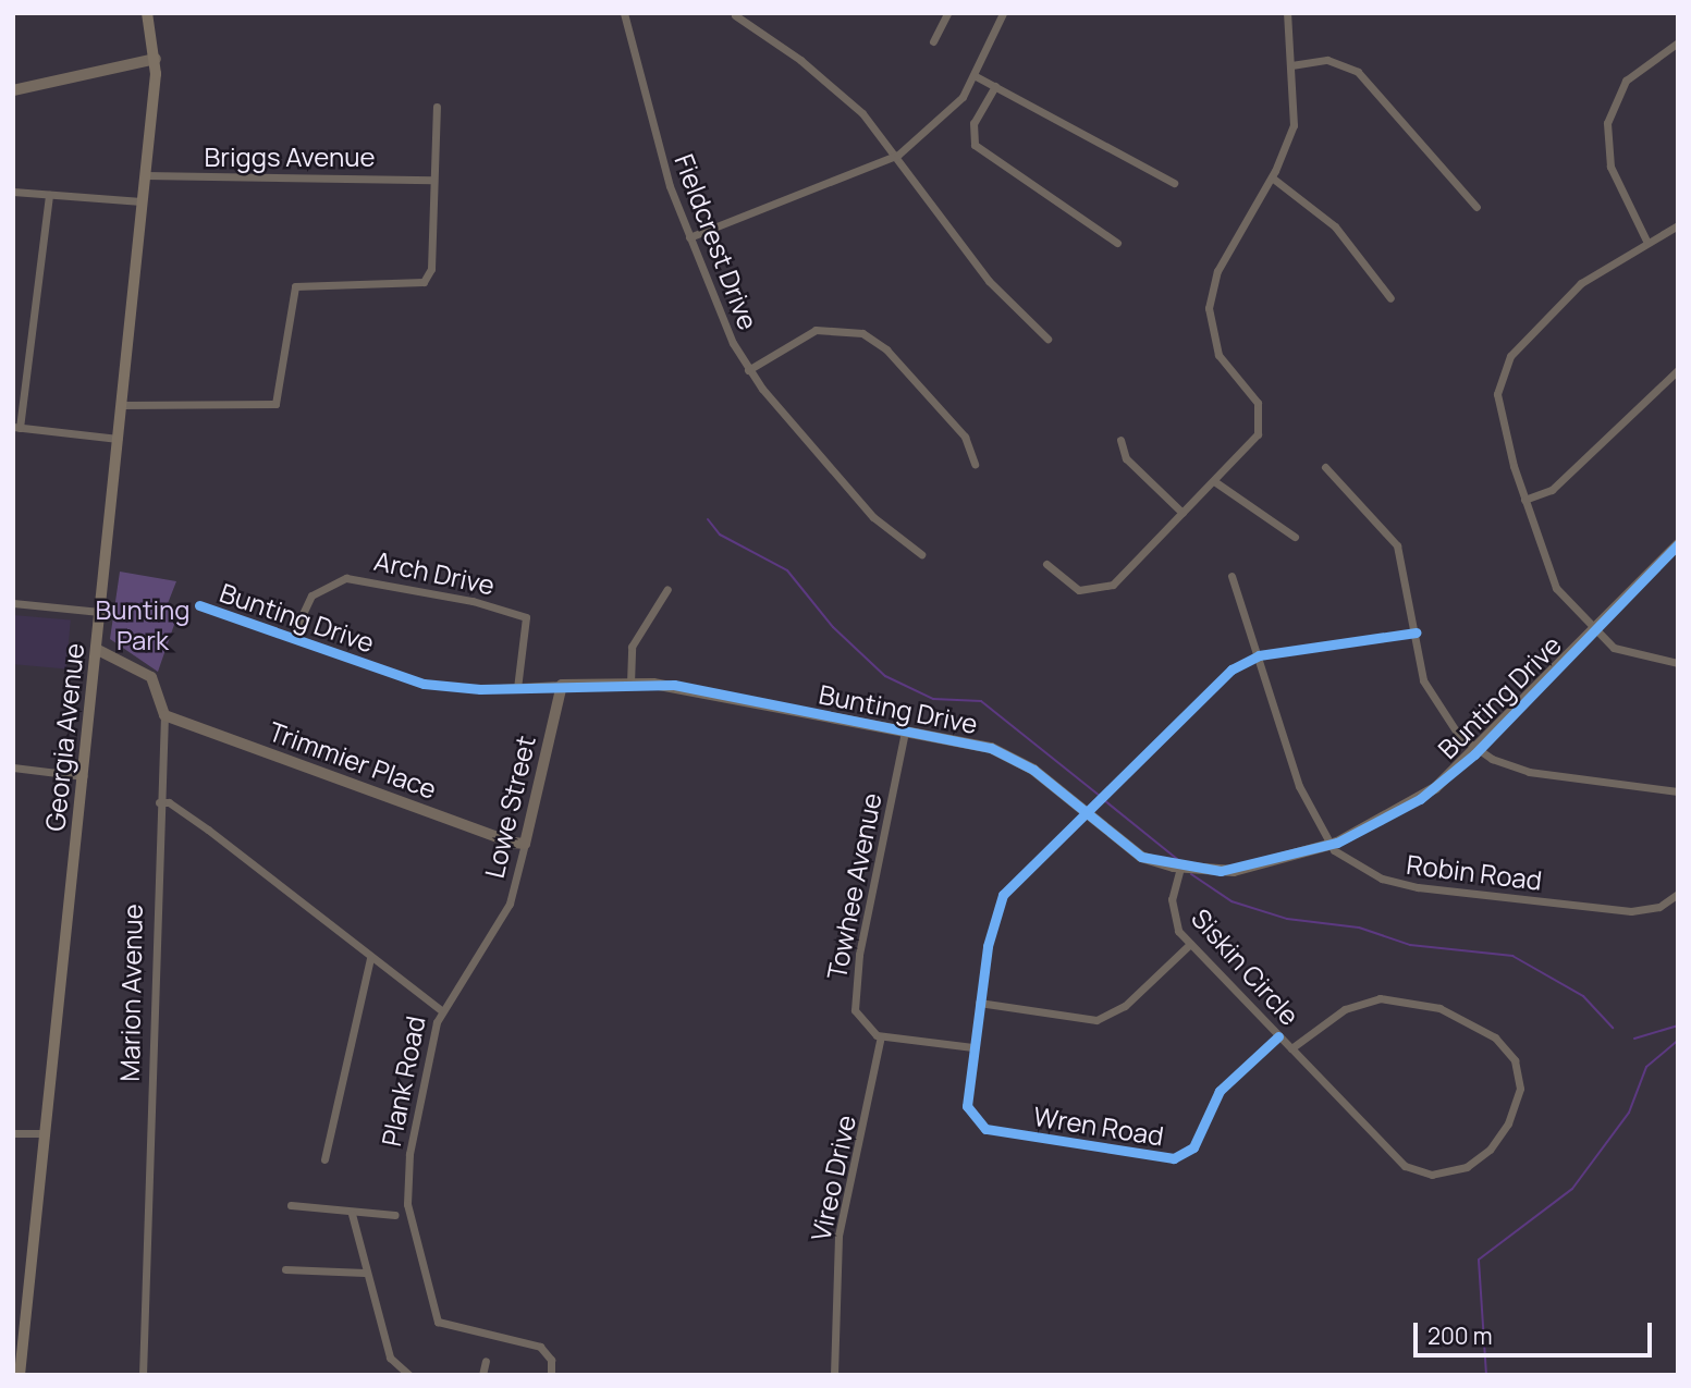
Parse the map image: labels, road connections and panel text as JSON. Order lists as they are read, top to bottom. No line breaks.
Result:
{"streets":{"main road":["Georgia Avenue"],"street":["Briggs Avenue","Fieldcrest Drive","Arch Drive","Bunting Drive","Trimmier Place","Lowe Street","Robin Road","Towhee Avenue","Siskin Circle","Marion Avenue","Plank Road","Wren Road","Vireo Drive"]},"crossings":[["Briggs Avenue","Georgia Avenue"],["Arch Drive","Bunting Drive"],["Bunting Drive","Lowe Street"],["Bunting Drive","Robin Road"],["Bunting Drive","Towhee Avenue"],["Bunting Drive","Siskin Circle"],["Bunting Drive","Wren Road"],["Georgia Avenue","Marion Avenue"],["Trimmier Place","Lowe Street"],["Trimmier Place","Marion Avenue"],["Lowe Street","Plank Road"],["Towhee Avenue","Vireo Drive"],["Siskin Circle","Wren Road"],["Marion Avenue","Plank Road"]],"parks":["Bunting Park"],"scale_bar":"200 m"}
